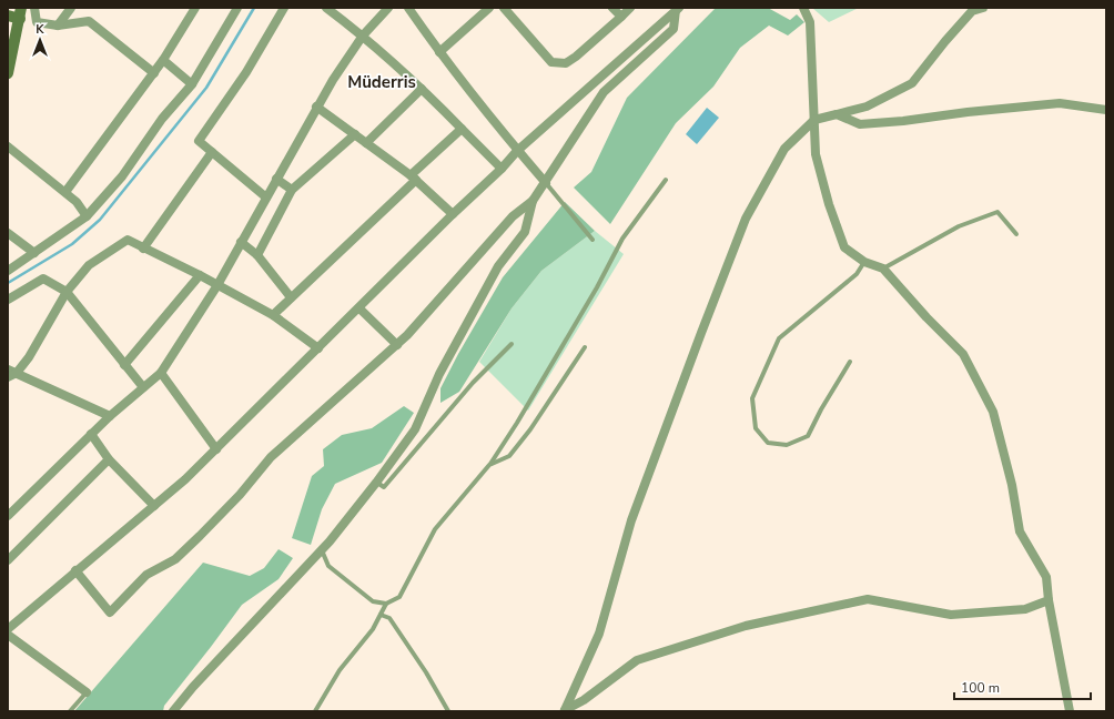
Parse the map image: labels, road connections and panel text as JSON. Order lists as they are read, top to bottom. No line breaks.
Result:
{"districts":["Müderris"],"scale_bar":"100 m","north":"top"}
